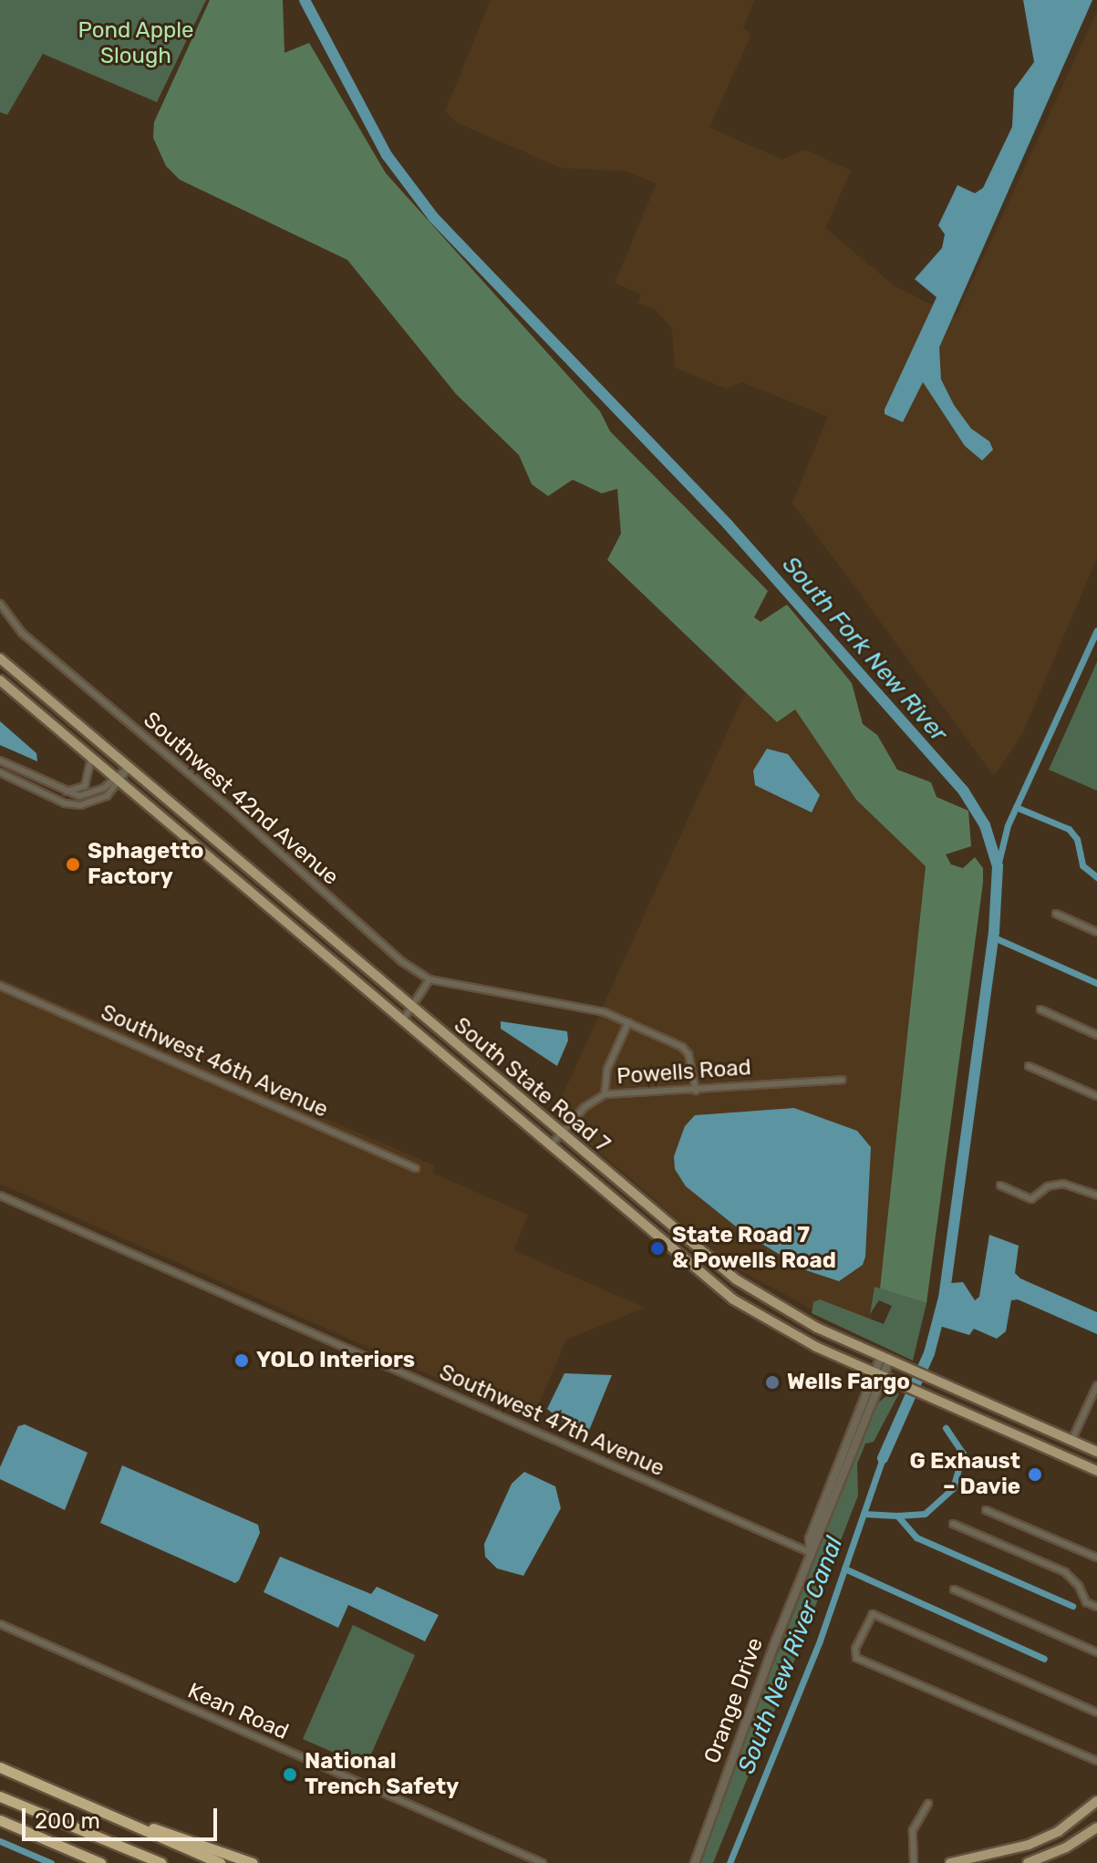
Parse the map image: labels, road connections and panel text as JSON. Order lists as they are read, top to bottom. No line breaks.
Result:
{"streets":{"main road":["South State Road 7"],"street":["Southwest 42nd Avenue","Southwest 46th Avenue","Powells Road","Southwest 47th Avenue","Orange Drive","Kean Road"]},"crossings":[["Powells Road","South State Road 7"],["South State Road 7","Orange Drive"],["Southwest 47th Avenue","Orange Drive"]],"water":["South Fork New River","South New River Canal"],"parks":["Pond Apple Slough"],"places":["Sphagetto Factory","State Road 7 & Powells Road","YOLO Interiors","Wells Fargo","G Exhaust – Davie","National Trench Safety"],"scale_bar":"200 m"}
